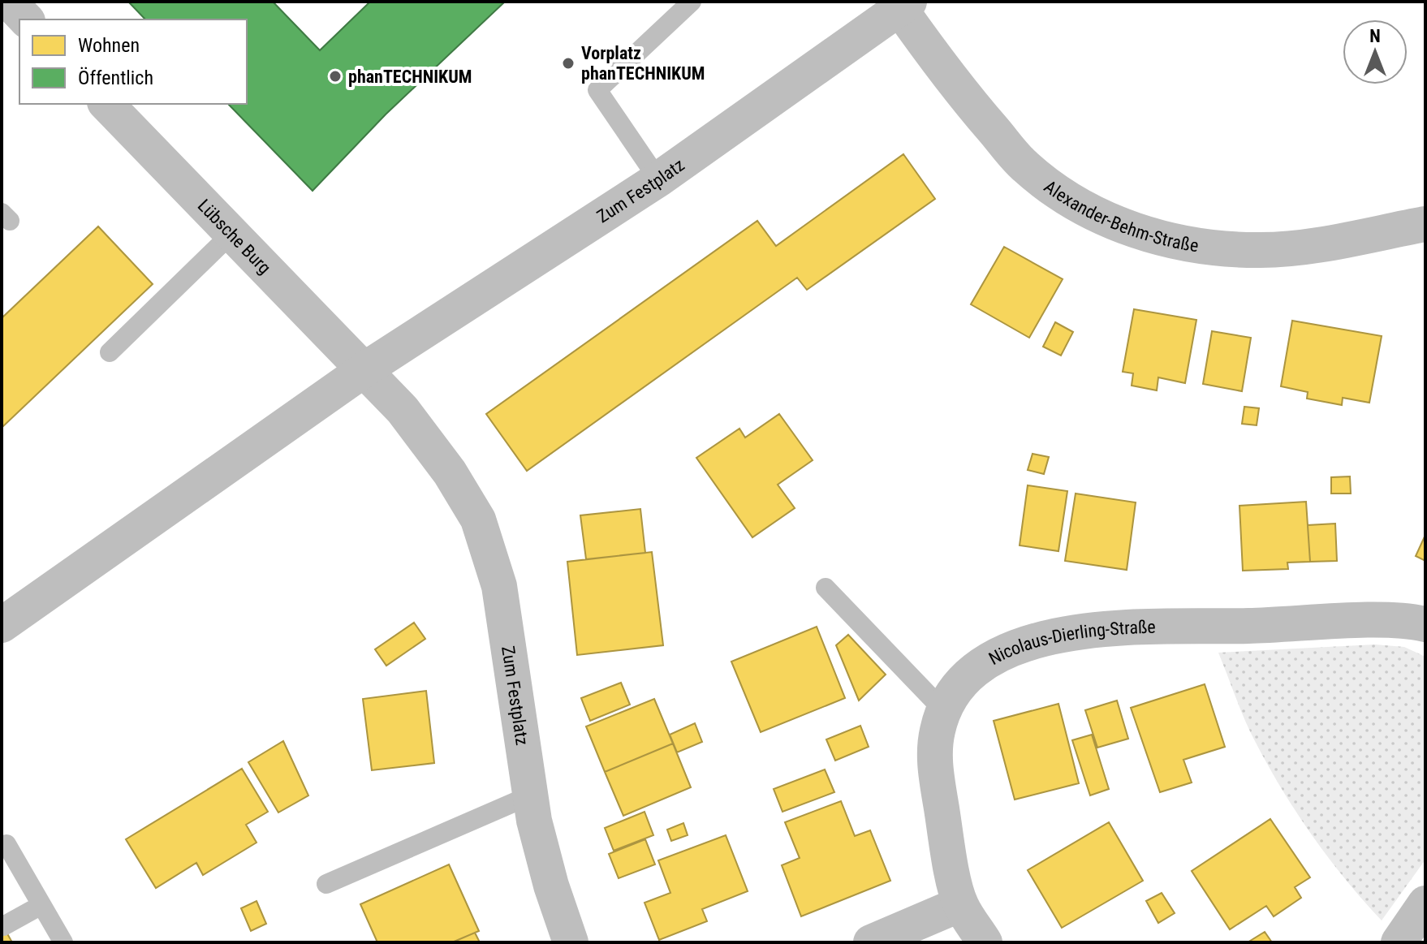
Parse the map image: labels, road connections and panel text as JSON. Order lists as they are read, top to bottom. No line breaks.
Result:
{"streets":{"street":["Zum Festplatz","Alexander-Behm-Straße","Lübsche Burg","Nicolaus-Dierling-Straße"]},"crossings":[["Zum Festplatz","Alexander-Behm-Straße"],["Zum Festplatz","Lübsche Burg"]],"places":["Vorplatz phanTECHNIKUM","phanTECHNIKUM"],"legend":["Wohnen","Öffentlich"],"north":"top"}
